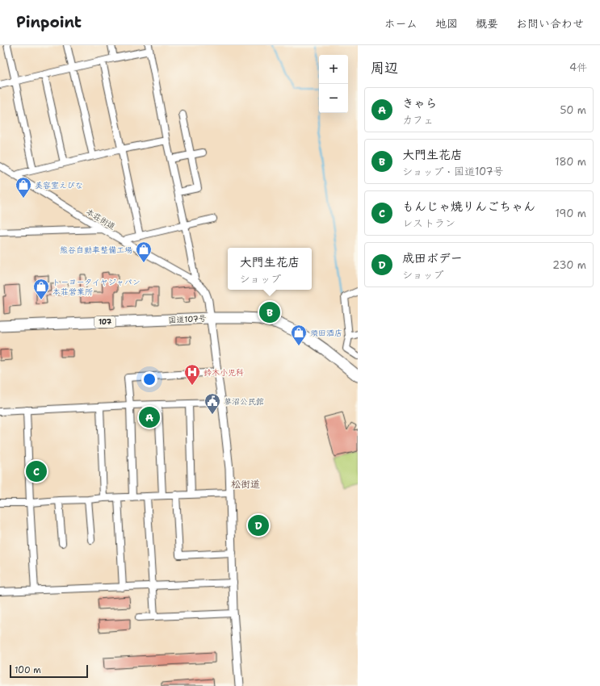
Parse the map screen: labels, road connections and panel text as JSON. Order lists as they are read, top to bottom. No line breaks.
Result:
{"streets":{"highway":["国道107号","107"],"street":["本荘街道"]},"districts":["松街道"],"places":{"shop":["美容室えびな","熊谷自動車整備工場","トーヨータイヤジャパン 本荘営業所","須田酒店"],"hospital":["鈴木小児科"],"public building":["蓼沼公民館"]},"scale_bar":"100 m","page":{"header":"Pinpoint","nav":["ホーム","地図","概要","お問い合わせ"],"heading":["周辺","4件"],"map_buttons":["+","−"],"list":[{"mark":"A","name":"きゃら","note":"カフェ","value":"50 m"},{"mark":"B","name":"大門生花店","note":"ショップ · 国道107号","value":"180 m"},{"mark":"C","name":"もんじゃ焼りんごちゃん","note":"レストラン","value":"190 m"},{"mark":"D","name":"成田ボデー","note":"ショップ","value":"230 m"}],"popup":["大門生花店","ショップ"],"pins":["B","A","C","D"],"scale":"100 m"}}
